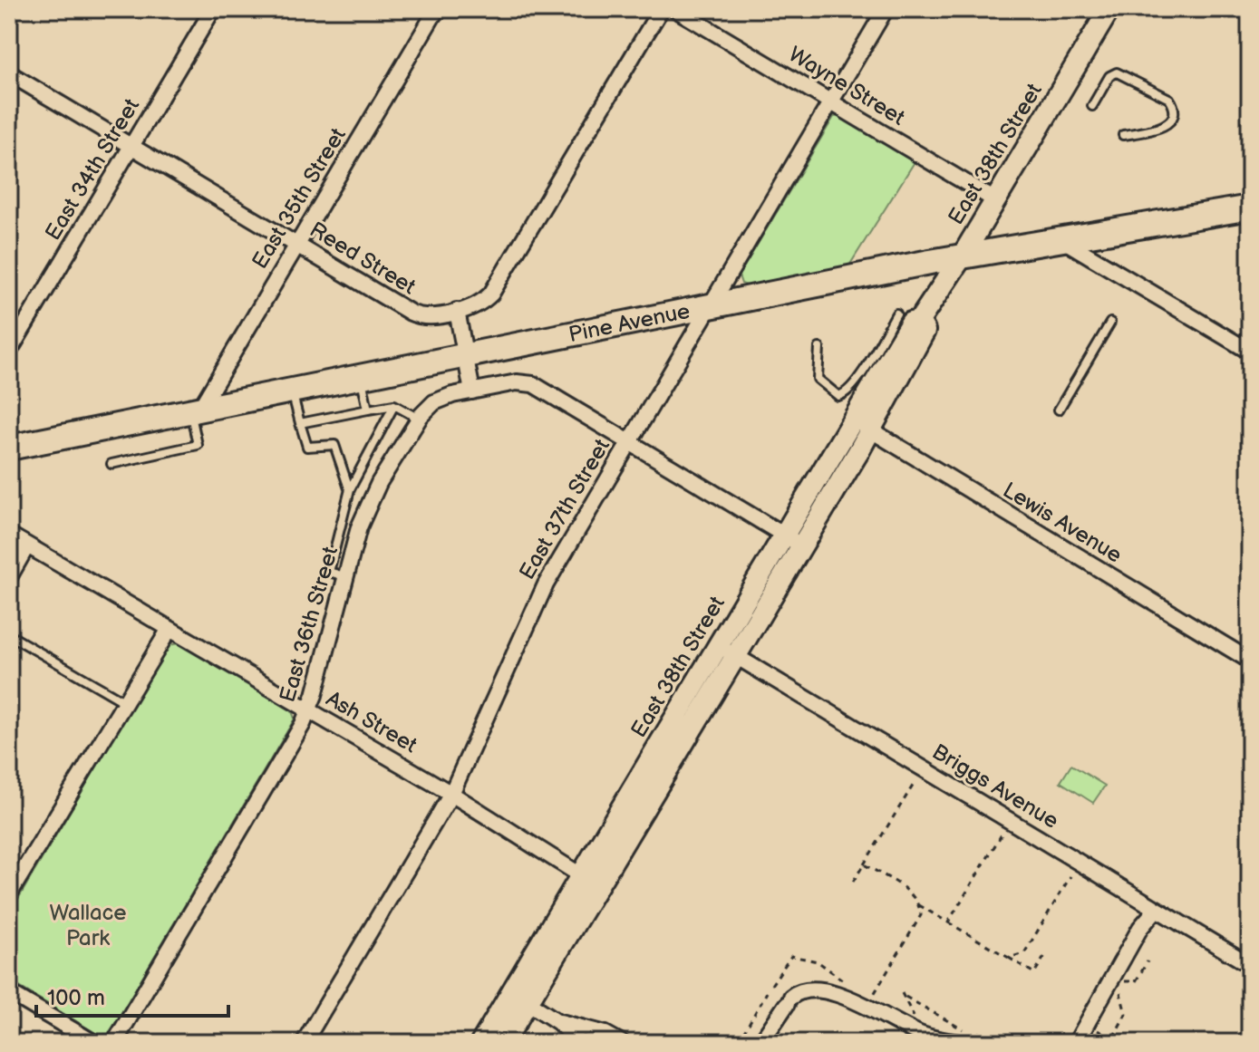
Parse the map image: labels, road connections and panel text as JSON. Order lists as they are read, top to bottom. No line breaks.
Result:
{"streets":{"main road":["East 38th Street","Pine Avenue"],"street":["Wayne Street","East 34th Street","East 35th Street","Reed Street","East 37th Street","Lewis Avenue","East 36th Street","Ash Street","Briggs Avenue"]},"crossings":[["Wayne Street","East 38th Street"],["Wayne Street","East 37th Street"],["East 38th Street","Pine Avenue"],["East 38th Street","Lewis Avenue"],["East 38th Street","Ash Street"],["East 38th Street","Briggs Avenue"],["East 34th Street","Reed Street"],["East 35th Street","Reed Street"],["East 35th Street","Pine Avenue"],["Pine Avenue","East 37th Street"],["East 37th Street","Ash Street"],["East 36th Street","Ash Street"]],"parks":["Wallace Park"],"scale_bar":"100 m"}
